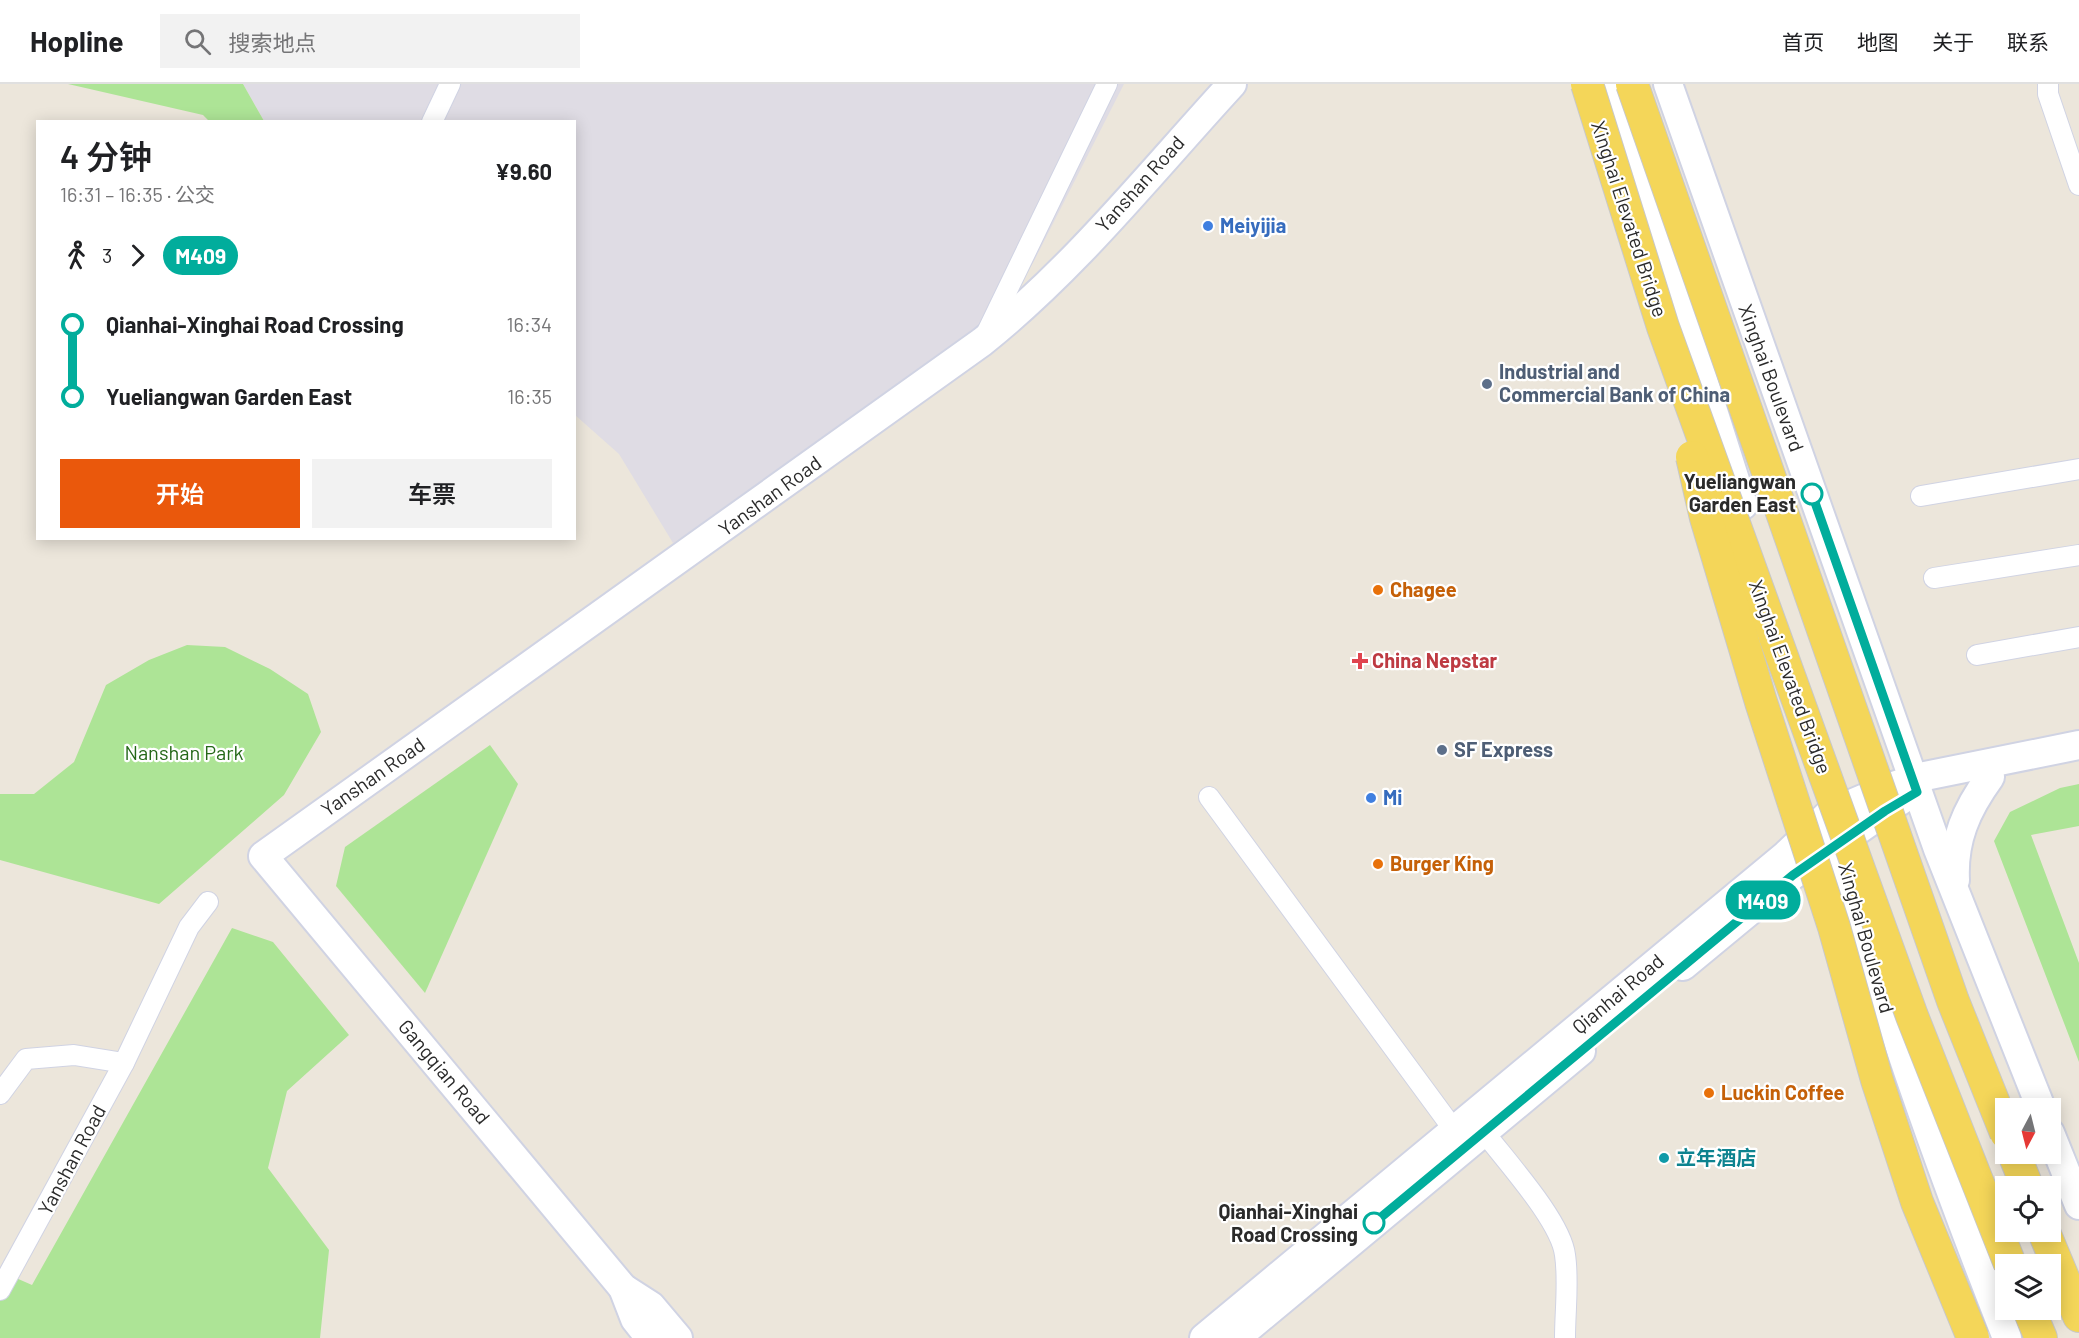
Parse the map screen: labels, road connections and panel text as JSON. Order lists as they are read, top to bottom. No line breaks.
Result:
{"streets":{"main road":["Xinghai Elevated Bridge"],"street":["Yanshan Road","Xinghai Boulevard","Qianhai Road","Gangqian Road"]},"crossings":[["Yanshan Road","Gangqian Road"],["Xinghai Boulevard","Qianhai Road"]],"parks":["Nanshan Park"],"places":{"other":["Meiyijia","Industrial and Commercial Bank of China","Yueliangwan Garden East","Chagee","SF Express","Mi","Burger King","Luckin Coffee","立年酒店","Qianhai-Xinghai Road Crossing"],"health":["China Nepstar"]},"lines":["bus line M409"],"north":"bottom","page":{"header":"Hopline","search":"搜索地点","nav":["首页","地图","关于","联系"],"on_map":"M409","heading":["4 分钟","16:31 – 16:35 · 公交","¥9.60"],"legs":["3","M409"],"list":[{"name":"Qianhai-Xinghai Road Crossing","value":"16:34"},{"name":"Yueliangwan Garden East","value":"16:35"}],"buttons":["开始","车票"]}}
